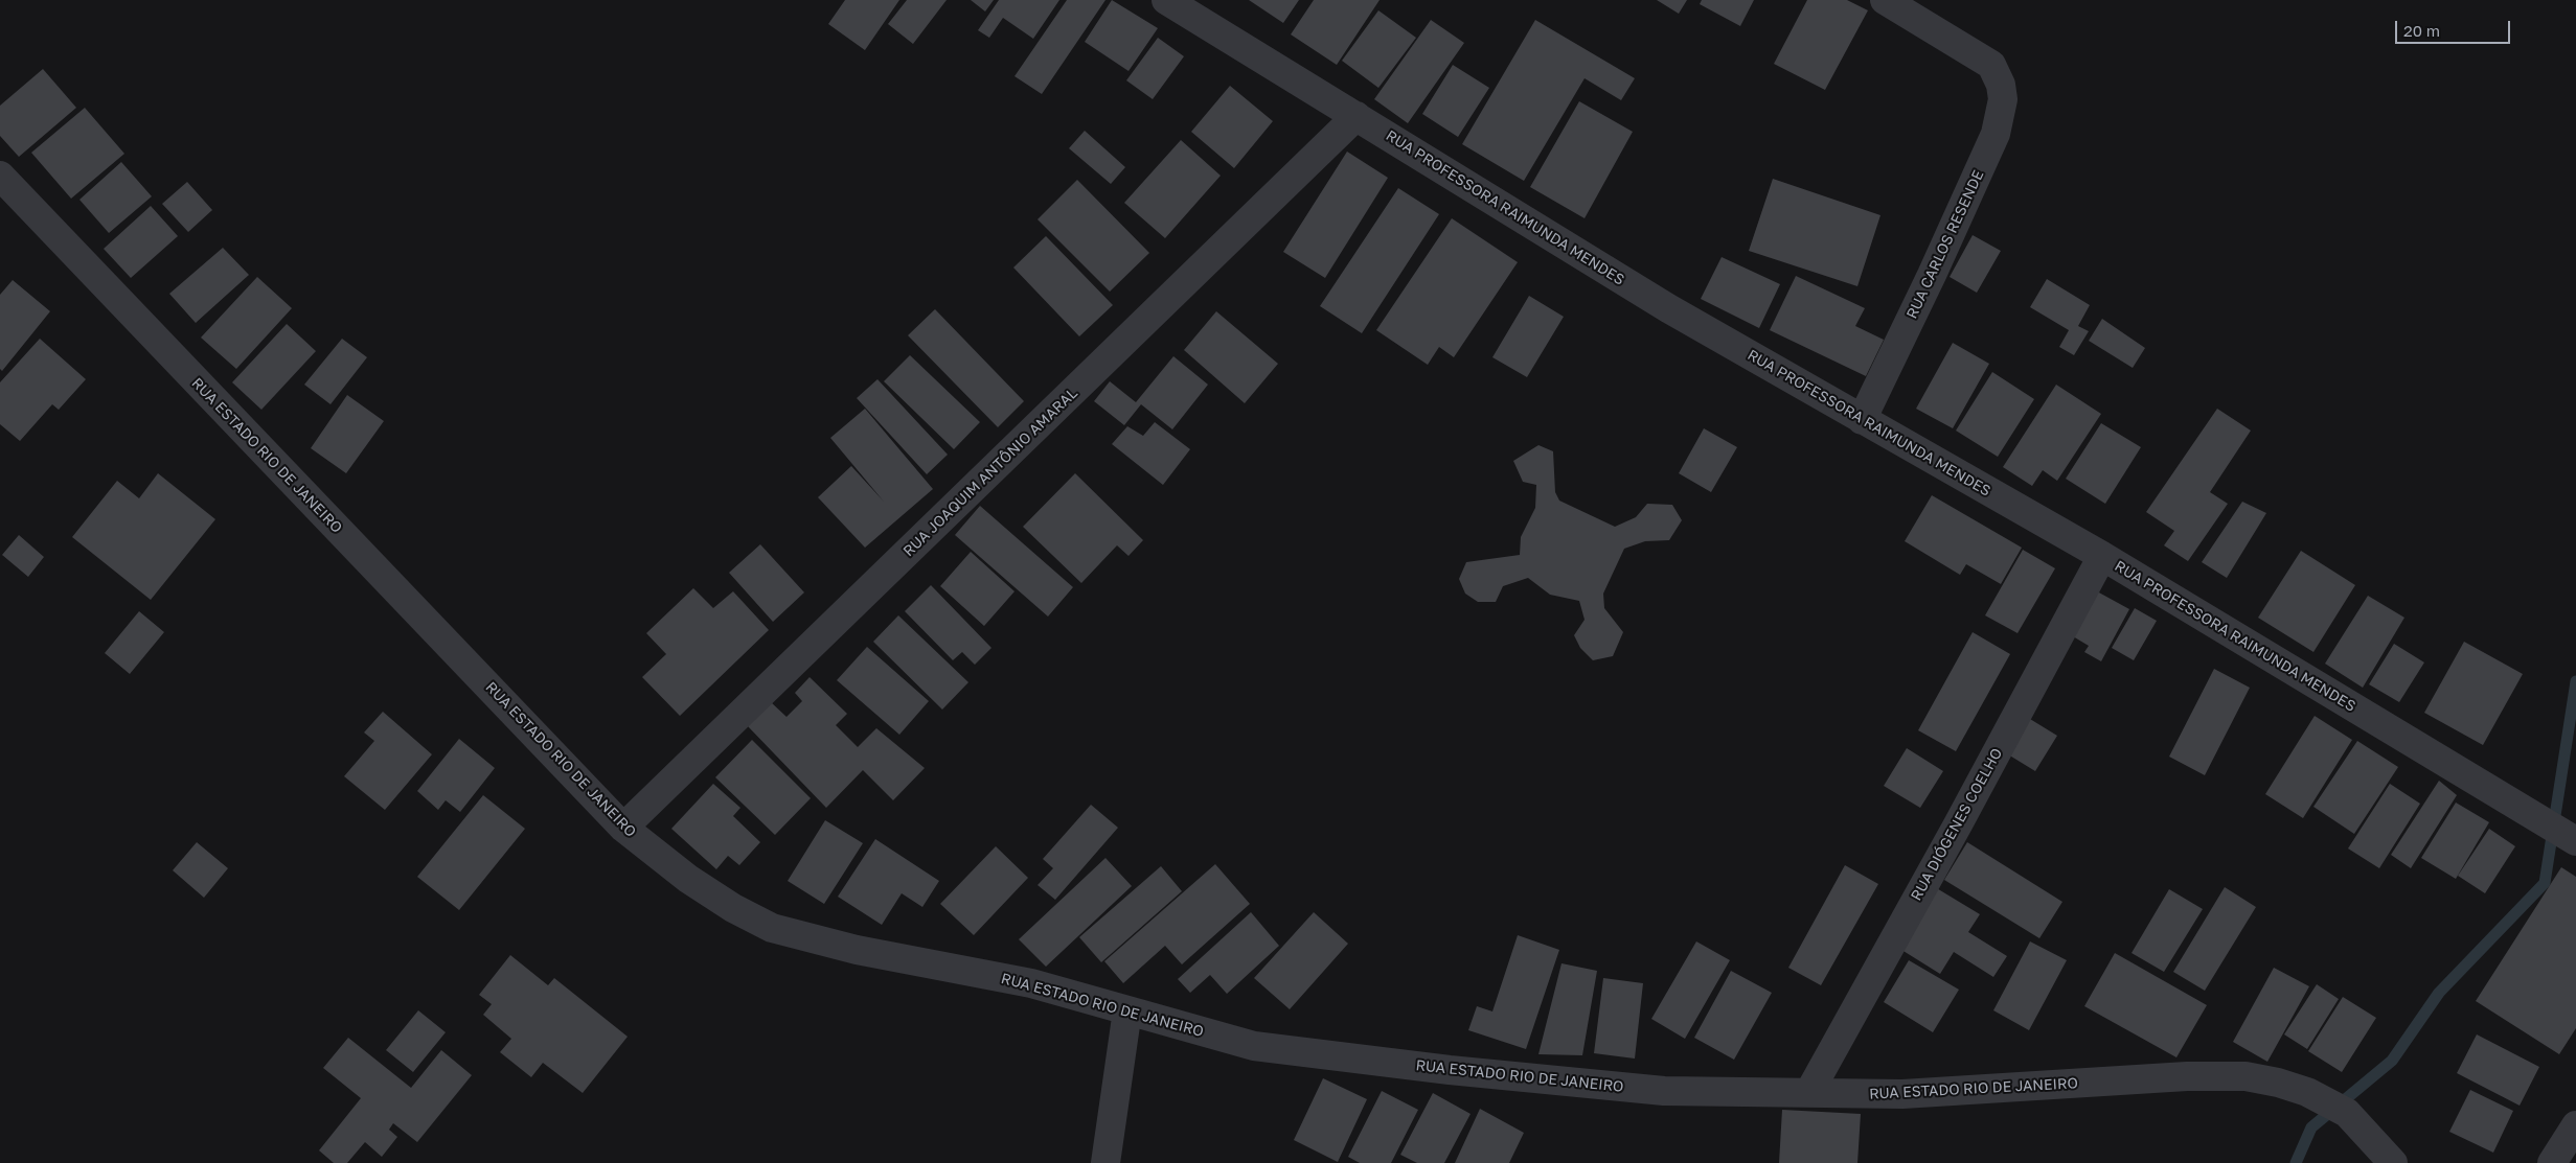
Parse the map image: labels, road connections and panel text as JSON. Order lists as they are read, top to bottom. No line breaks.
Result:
{"streets":{"street":["RUA PROFESSORA RAIMUNDA MENDES","RUA CARLOS RESENDE","RUA ESTADO RIO DE JANEIRO","RUA JOAQUIM ANTÔNIO AMARAL","RUA DIÓGENES COELHO"]},"crossings":[["RUA PROFESSORA RAIMUNDA MENDES","RUA CARLOS RESENDE"],["RUA PROFESSORA RAIMUNDA MENDES","RUA JOAQUIM ANTÔNIO AMARAL"],["RUA PROFESSORA RAIMUNDA MENDES","RUA DIÓGENES COELHO"],["RUA ESTADO RIO DE JANEIRO","RUA JOAQUIM ANTÔNIO AMARAL"],["RUA ESTADO RIO DE JANEIRO","RUA DIÓGENES COELHO"]],"scale_bar":"20 m"}
